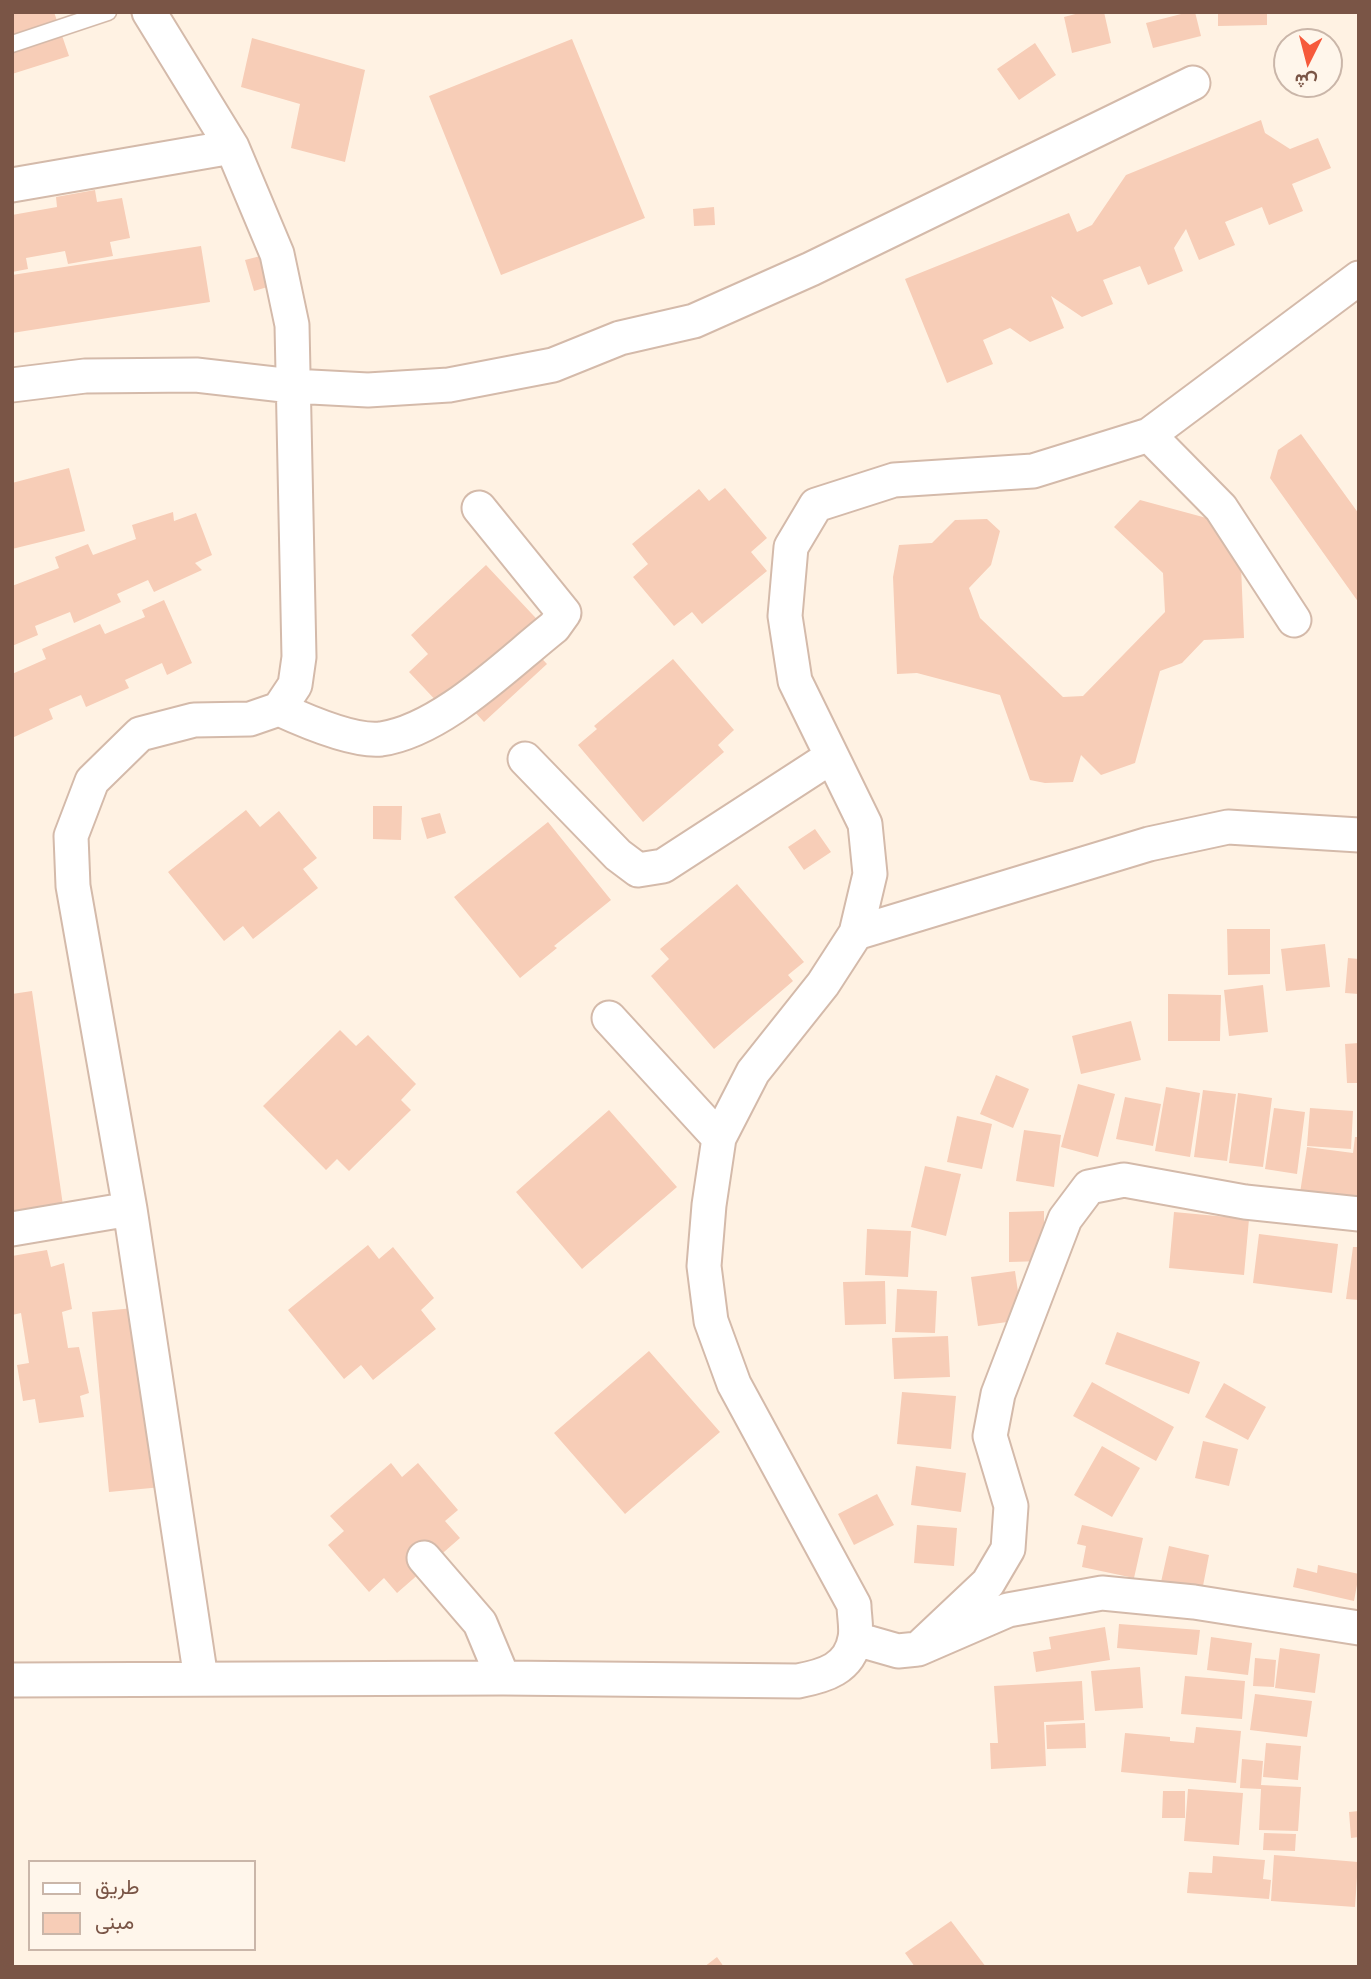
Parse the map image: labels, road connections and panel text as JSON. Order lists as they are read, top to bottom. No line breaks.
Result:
{"legend":["طريق","مبنى"],"north":"bottom"}
